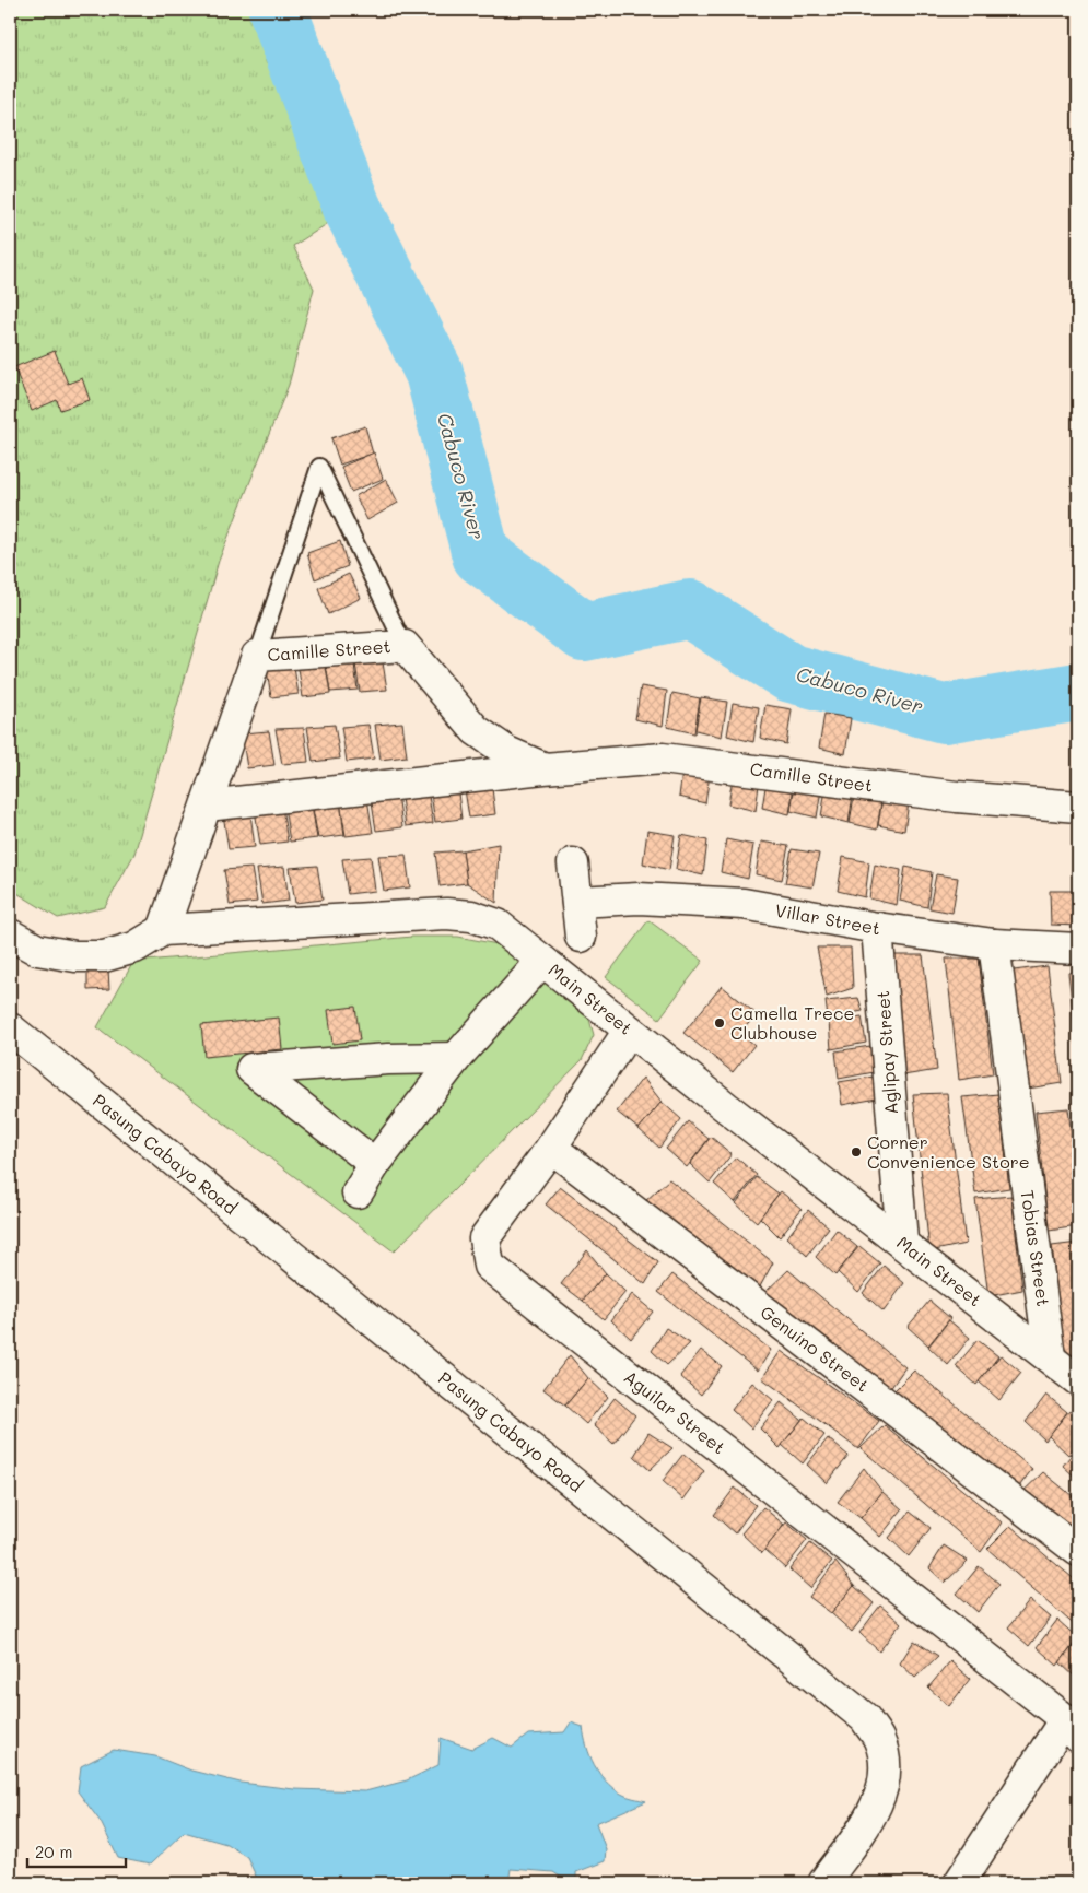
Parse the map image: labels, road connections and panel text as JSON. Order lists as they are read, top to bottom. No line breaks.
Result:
{"streets":{"street":["Camille Street","Villar Street","Main Street","Aglipay Street","Pasung Cabayo Road","Tobias Street","Genuino Street","Aguilar Street"]},"crossings":[["Camille Street","Main Street"],["Villar Street","Aglipay Street"],["Villar Street","Tobias Street"],["Main Street","Aglipay Street"],["Main Street","Tobias Street"],["Main Street","Aguilar Street"],["Genuino Street","Aguilar Street"]],"water":["Cabuco River"],"places":["Camella Trece Clubhouse","Corner Convenience Store"],"scale_bar":"20 m"}
